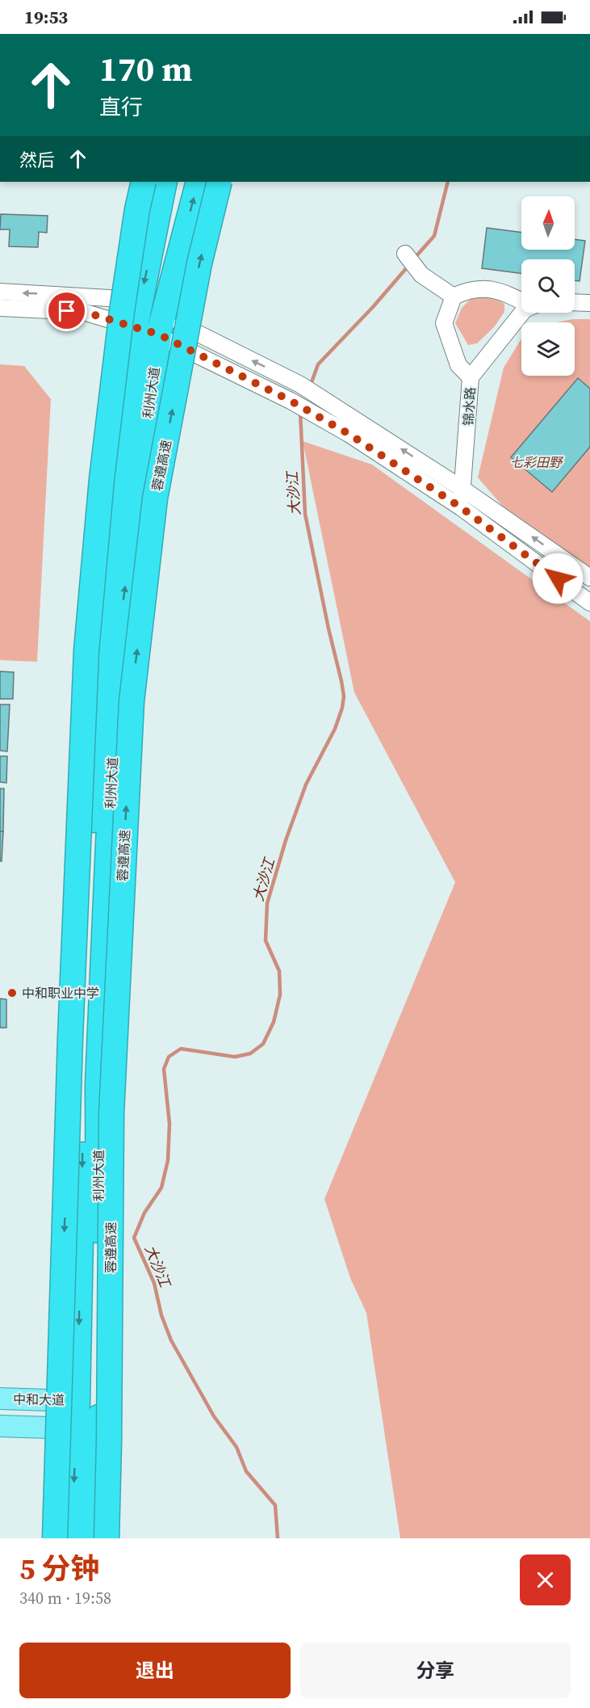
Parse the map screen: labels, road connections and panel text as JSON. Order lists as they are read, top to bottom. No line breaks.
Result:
{"streets":{"highway":["利州大道","蓉遵高速"],"main road":["中和大道"],"street":["锦水路"]},"crossings":[["利州大道","中和大道"]],"water":["大沙江"],"parks":["七彩田野"],"places":["中和职业中学"],"north":"top","page":{"status":"19:53","turn":["170 m","直行"],"then":"然后","heading":["5 分钟","340 m · 19:58"],"buttons":["退出","分享"]}}
